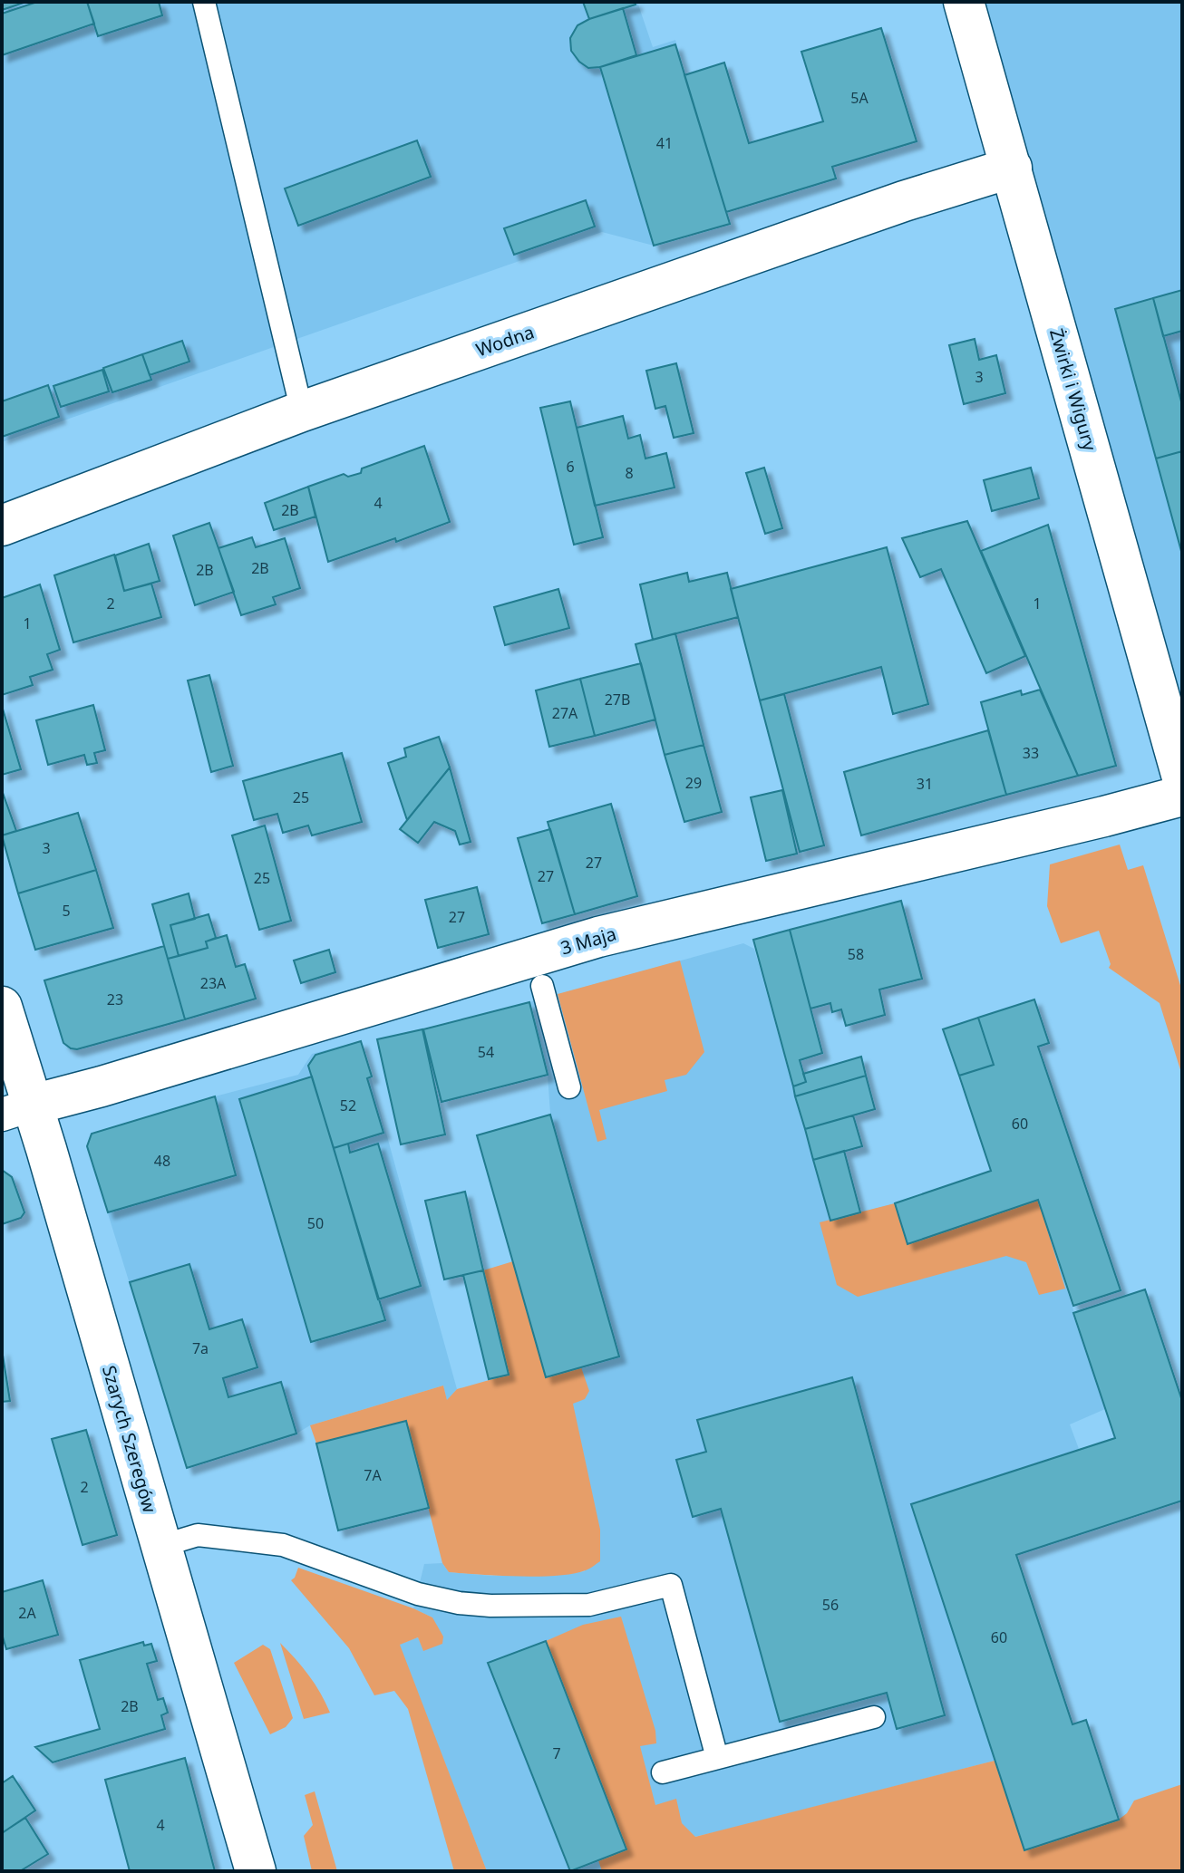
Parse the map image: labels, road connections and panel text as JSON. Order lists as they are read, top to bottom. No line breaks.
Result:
{"streets":{"street":["Wodna","Żwirki i Wigury","3 Maja","Szarych Szeregów"]},"crossings":[["Wodna","Żwirki i Wigury"],["3 Maja","Szarych Szeregów"]],"house_numbers":["5A","41","3","6","8","4","2B","2B","2B","2","1","1","27B","27A","33","29","31","25","3","27","27","25","5","27","58","23A","23","54","52","60","48","50","7a","7A","2","56","2A","60","2B","7","4"]}
